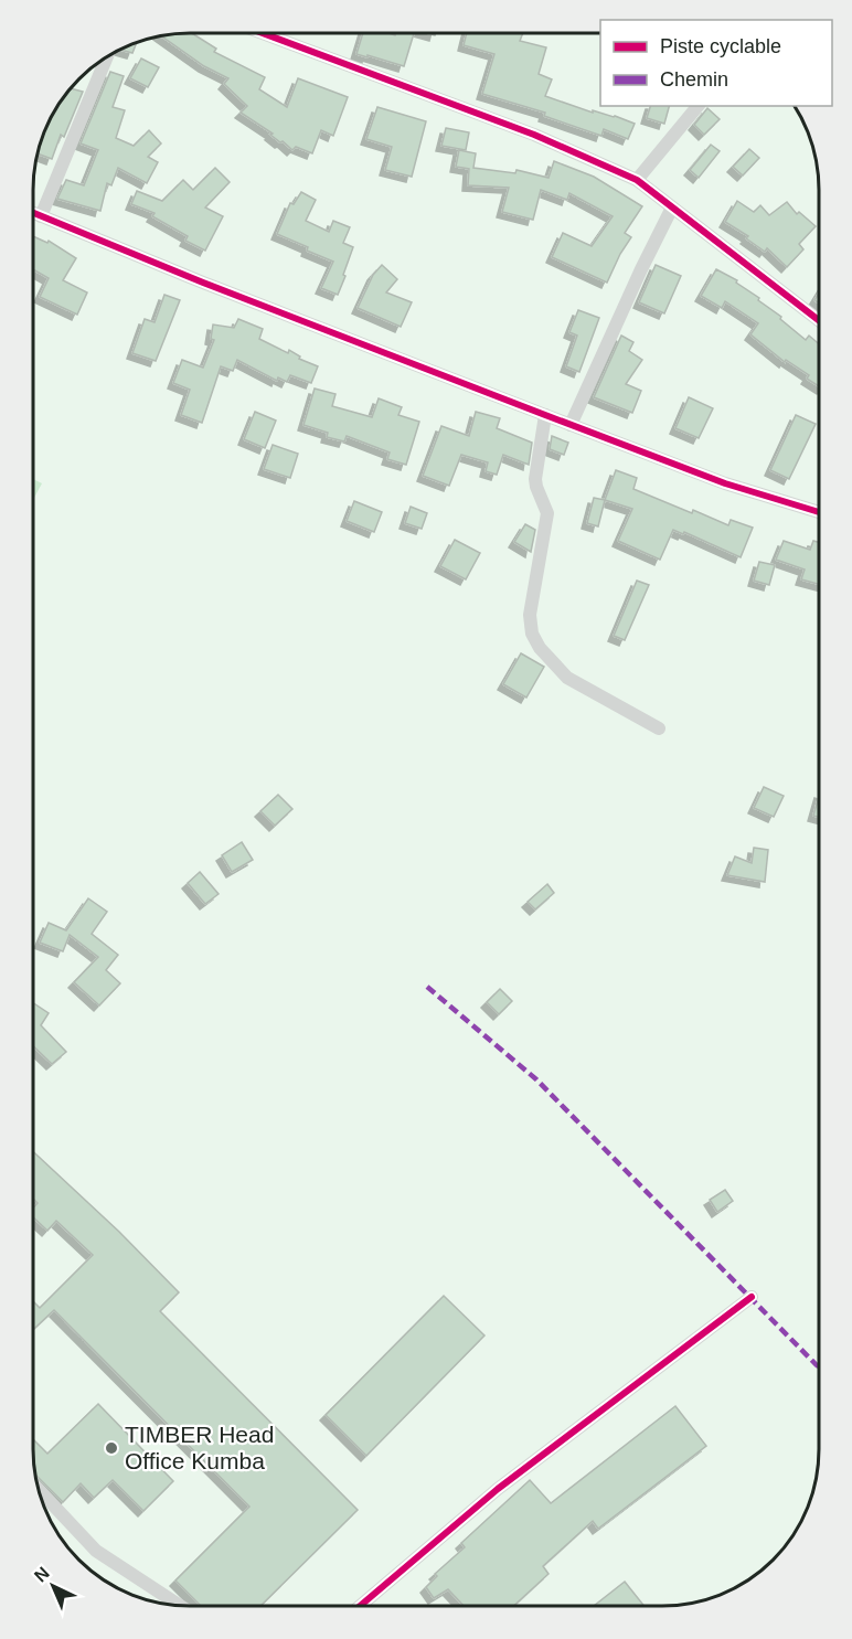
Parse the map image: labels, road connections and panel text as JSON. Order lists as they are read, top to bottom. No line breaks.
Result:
{"places":["TIMBER Head Office Kumba"],"legend":["Piste cyclable","Chemin"],"north":"top left"}
